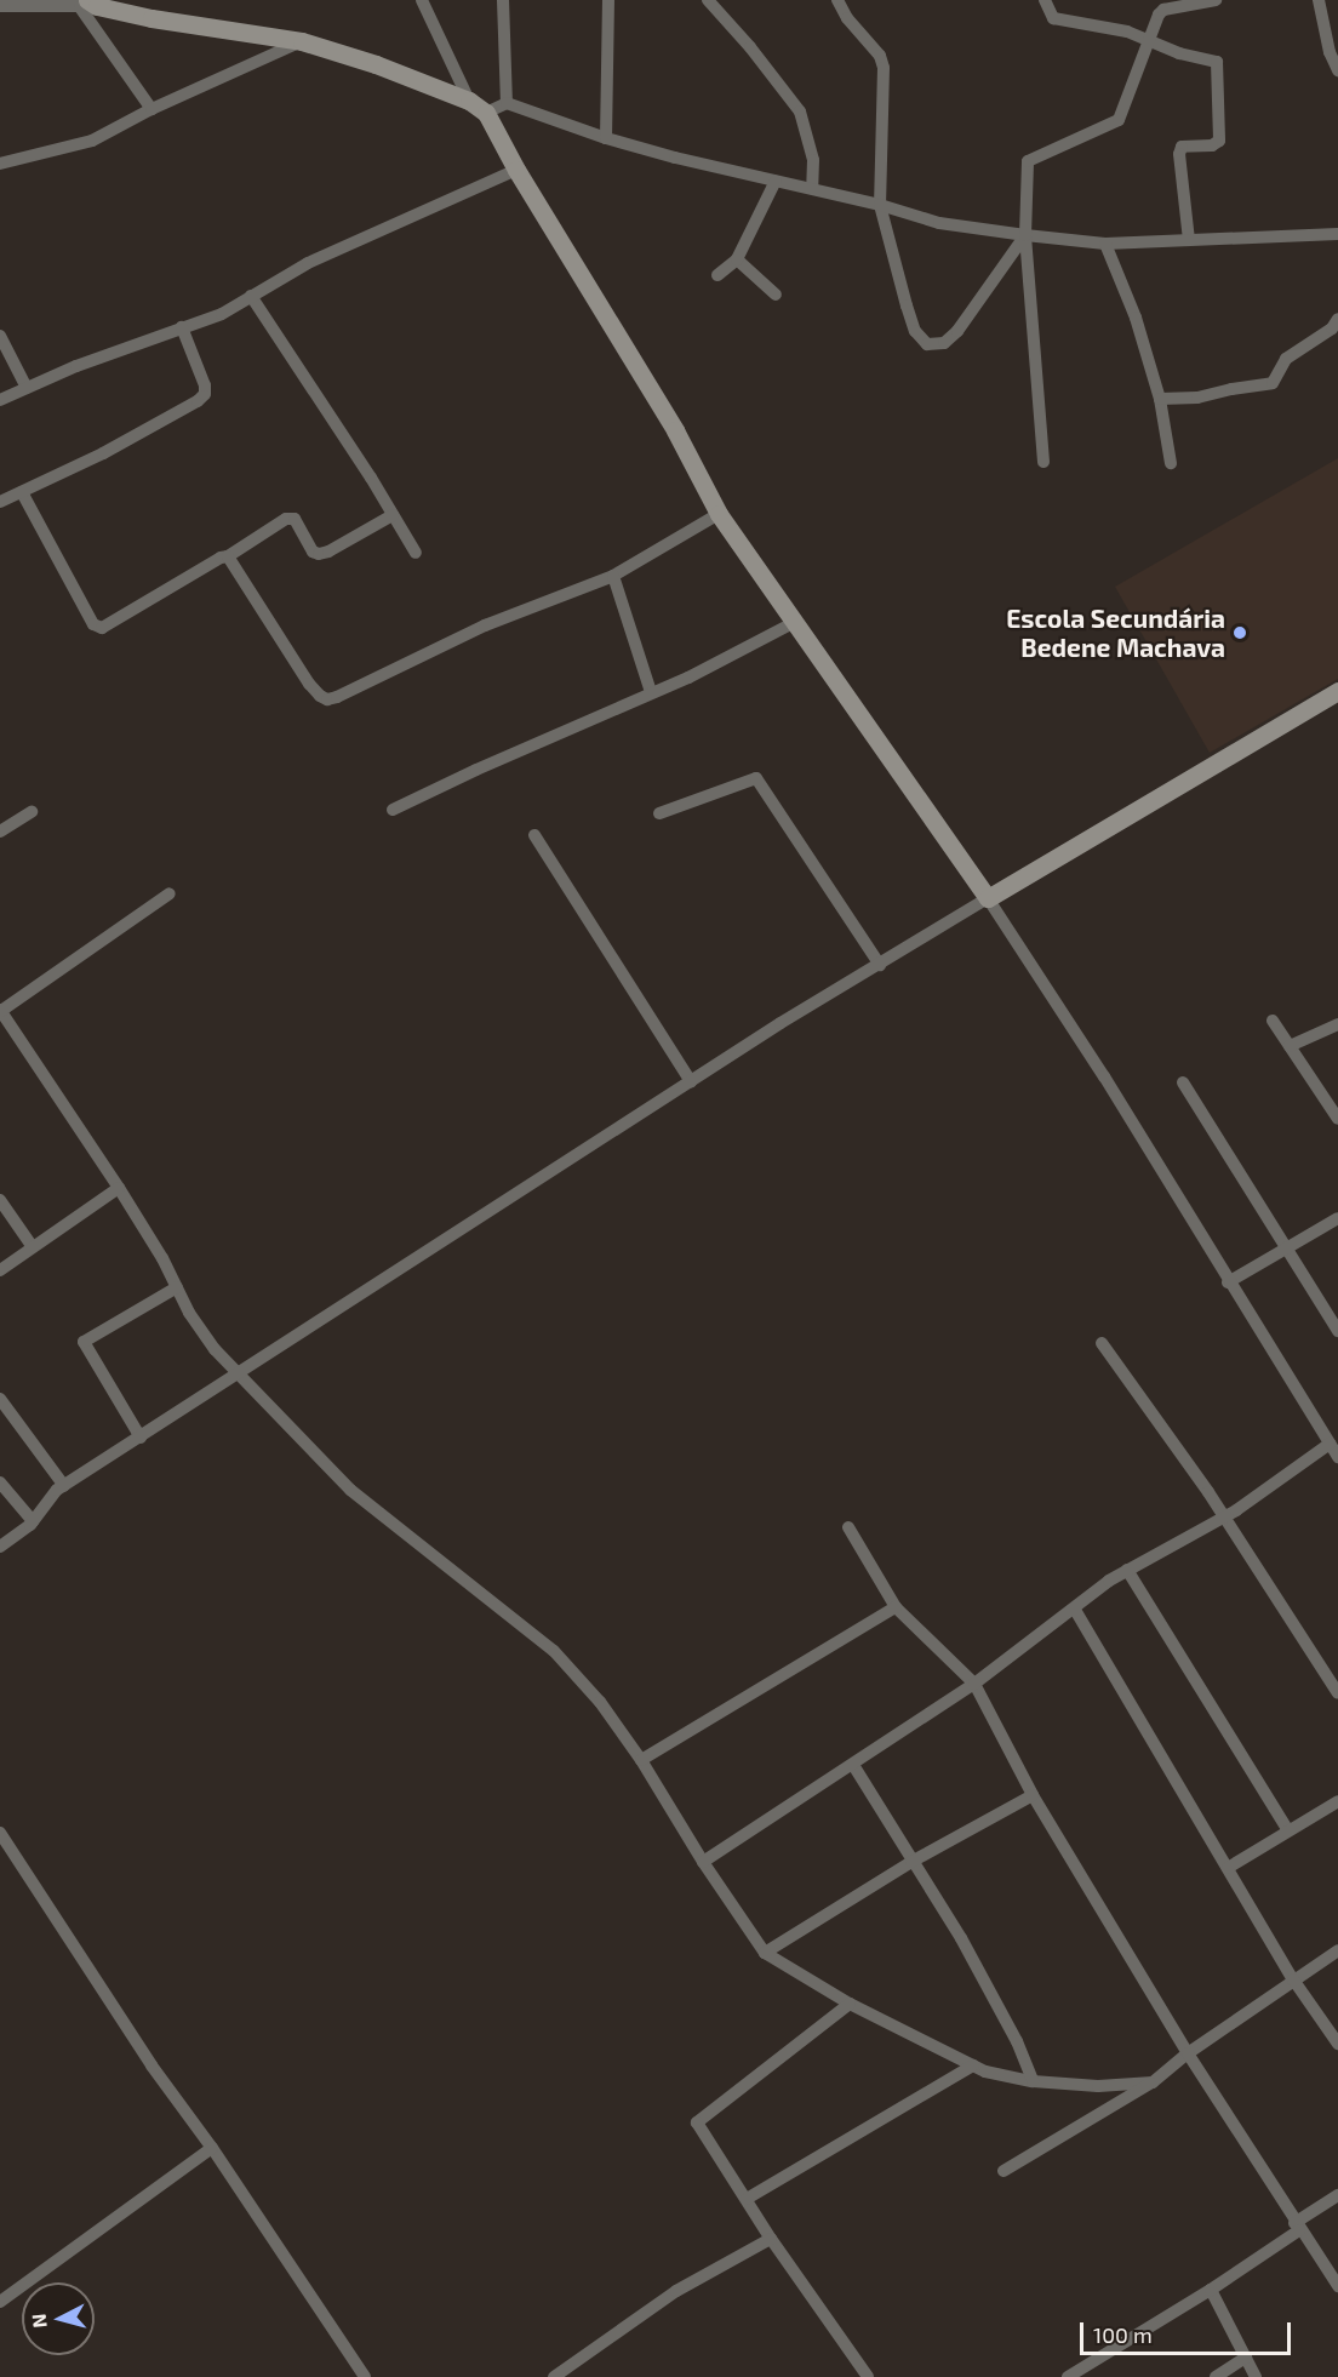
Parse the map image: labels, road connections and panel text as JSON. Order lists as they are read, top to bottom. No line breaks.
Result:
{"places":["Escola Secundária Bedene Machava"],"scale_bar":"100 m","north":"left"}
